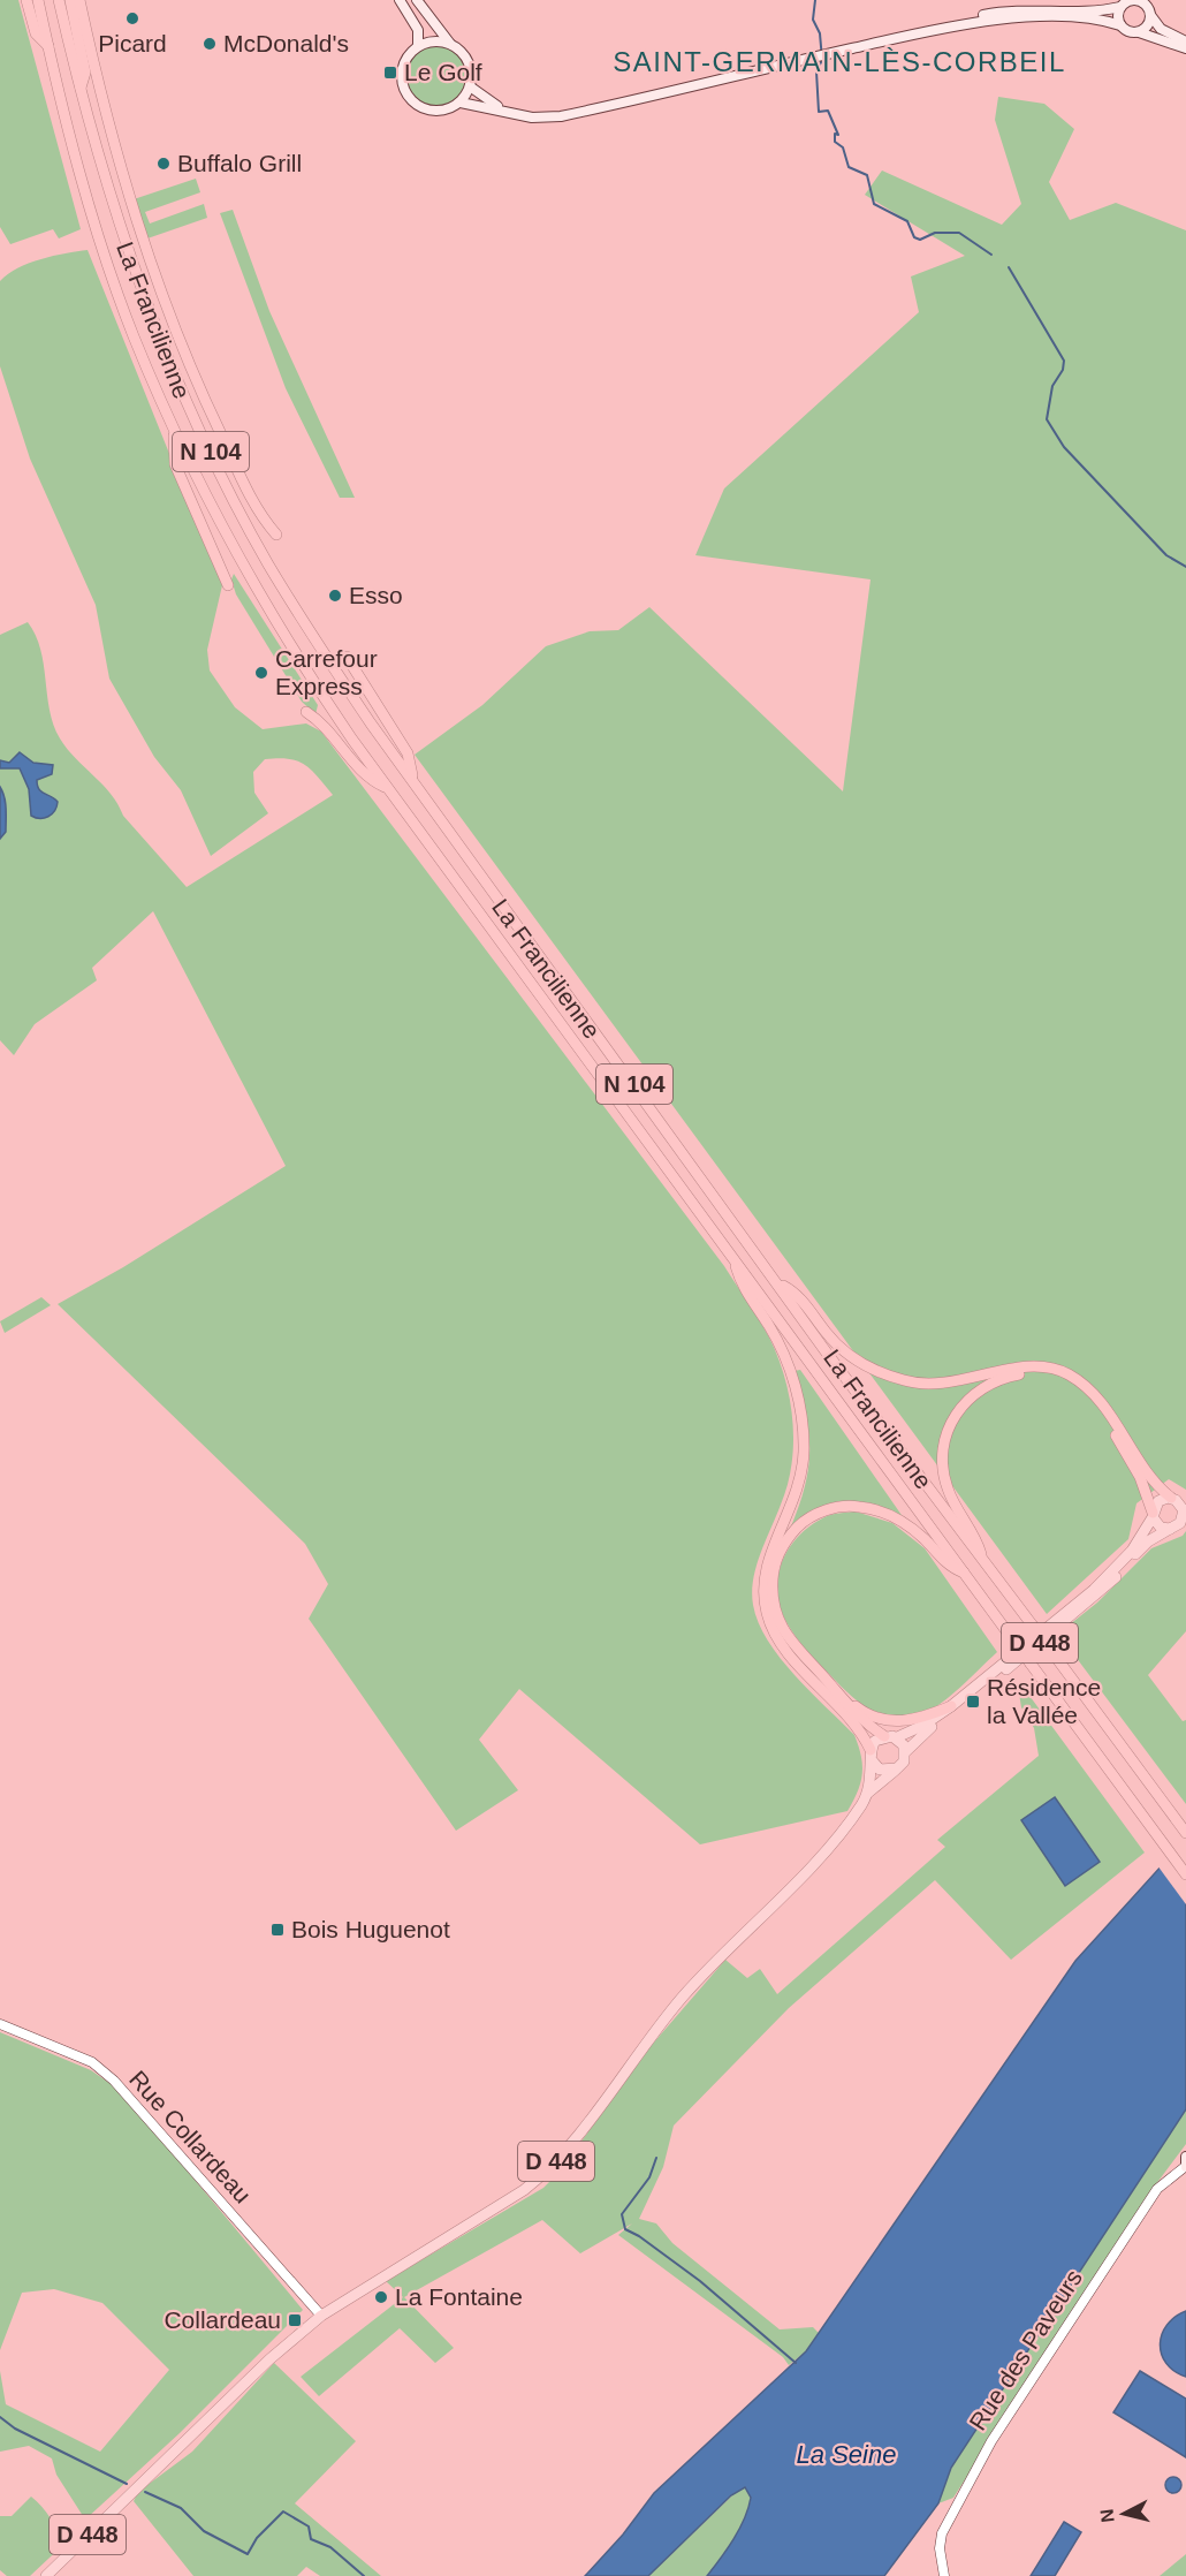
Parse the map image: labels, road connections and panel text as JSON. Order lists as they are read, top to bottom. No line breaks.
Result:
{"streets":{"highway":["La Francilienne","N 104"],"main road":["D 448"],"street":["Rue Collardeau","Rue des Paveurs"]},"crossings":[["D 448","Rue Collardeau"]],"districts":["SAINT-GERMAIN-LÈS-CORBEIL"],"water":["La Seine"],"places":{"other":["Picard","McDonald's","Buffalo Grill","Esso","Carrefour Express","La Fontaine"],"transit":["Le Golf","Résidence la Vallée","Bois Huguenot","Collardeau"]},"north":"left"}
